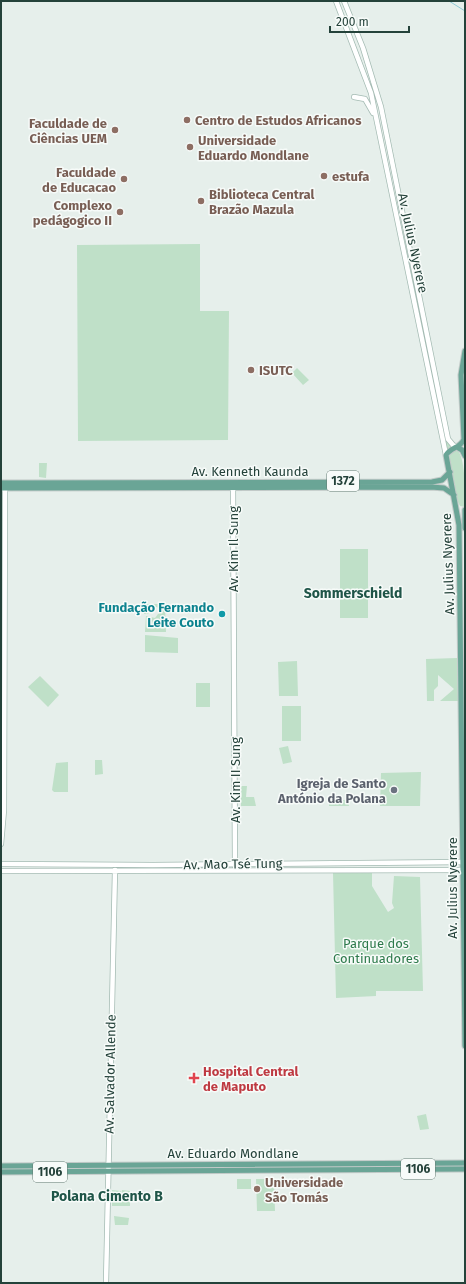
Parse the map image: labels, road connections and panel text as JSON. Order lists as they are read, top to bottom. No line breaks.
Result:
{"streets":{"main road":["Av. Julius Nyerere","Av. Kenneth Kaunda","1372","Av. Kim Il Sung","Av. Kim II Sung","Av. Mao Tsé Tung","Av. Salvador Allende","Av. Eduardo Mondlane","1106"]},"crossings":[["Av. Julius Nyerere","Av. Kenneth Kaunda"],["Av. Julius Nyerere","1372"],["Av. Julius Nyerere","Av. Mao Tsé Tung"],["Av. Kenneth Kaunda","1372"],["Av. Kenneth Kaunda","Av. Kim Il Sung"],["1372","Av. Kim Il Sung"],["Av. Kim Il Sung","Av. Kim II Sung"],["Av. Kim II Sung","Av. Mao Tsé Tung"],["Av. Mao Tsé Tung","Av. Salvador Allende"],["Av. Salvador Allende","Av. Eduardo Mondlane"],["Av. Salvador Allende","1106"],["Av. Eduardo Mondlane","1106"]],"districts":["Sommerschield","Polana Cimento B"],"parks":["Parque dos Continuadores"],"places":{"other":["Centro de Estudos Africanos","Faculdade de Ciências UEM","Universidade Eduardo Mondlane","estufa","Faculdade de Educacao","Biblioteca Central Brazão Mazula","Complexo pedágogico II","ISUTC","Fundação Fernando Leite Couto","Igreja de Santo António da Polana","Universidade São Tomás"],"health":["Hospital Central de Maputo"]},"scale_bar":"200 m"}
